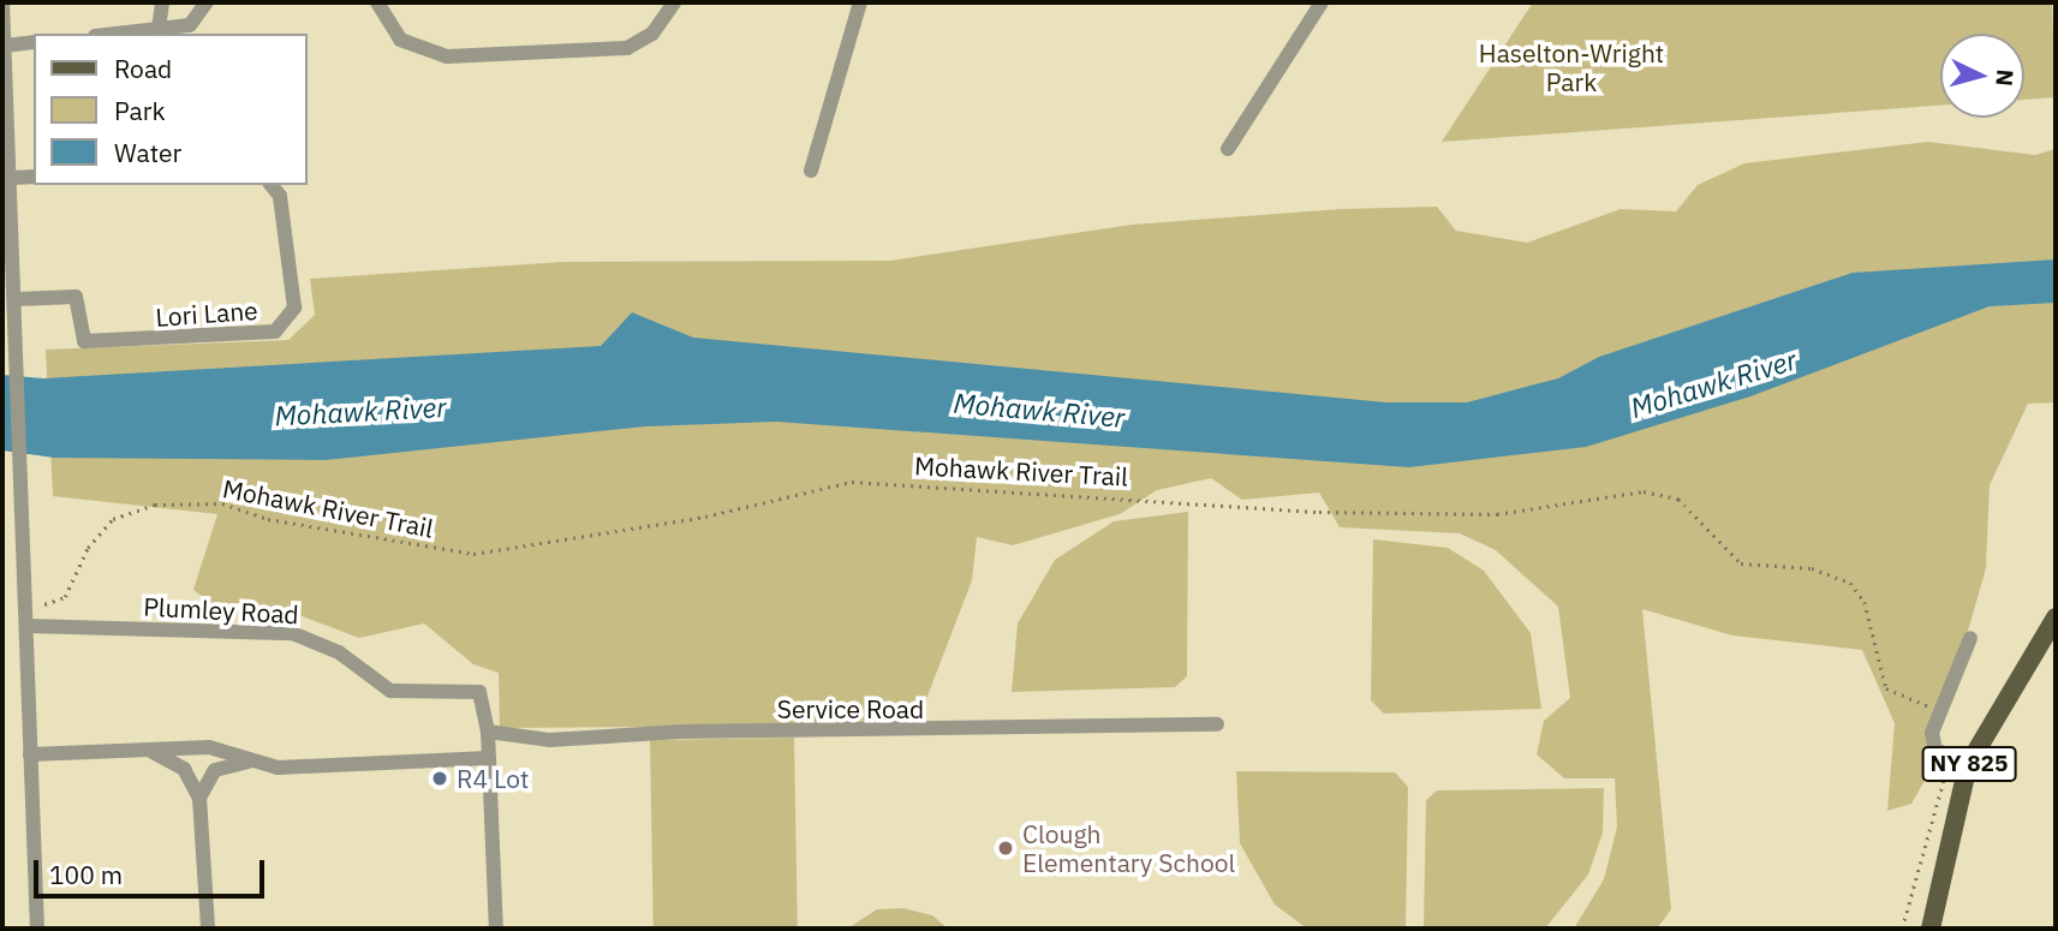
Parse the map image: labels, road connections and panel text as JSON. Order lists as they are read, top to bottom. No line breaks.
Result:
{"streets":{"main road":["NY 825"],"street":["Lori Lane","Plumley Road","Service Road"],"path":["Mohawk River Trail"]},"crossings":[["Plumley Road","Service Road"]],"water":["Mohawk River"],"parks":["Haselton-Wright Park"],"places":["R4 Lot","Clough Elementary School"],"legend":["Road","Park","Water"],"scale_bar":"100 m","north":"right"}
